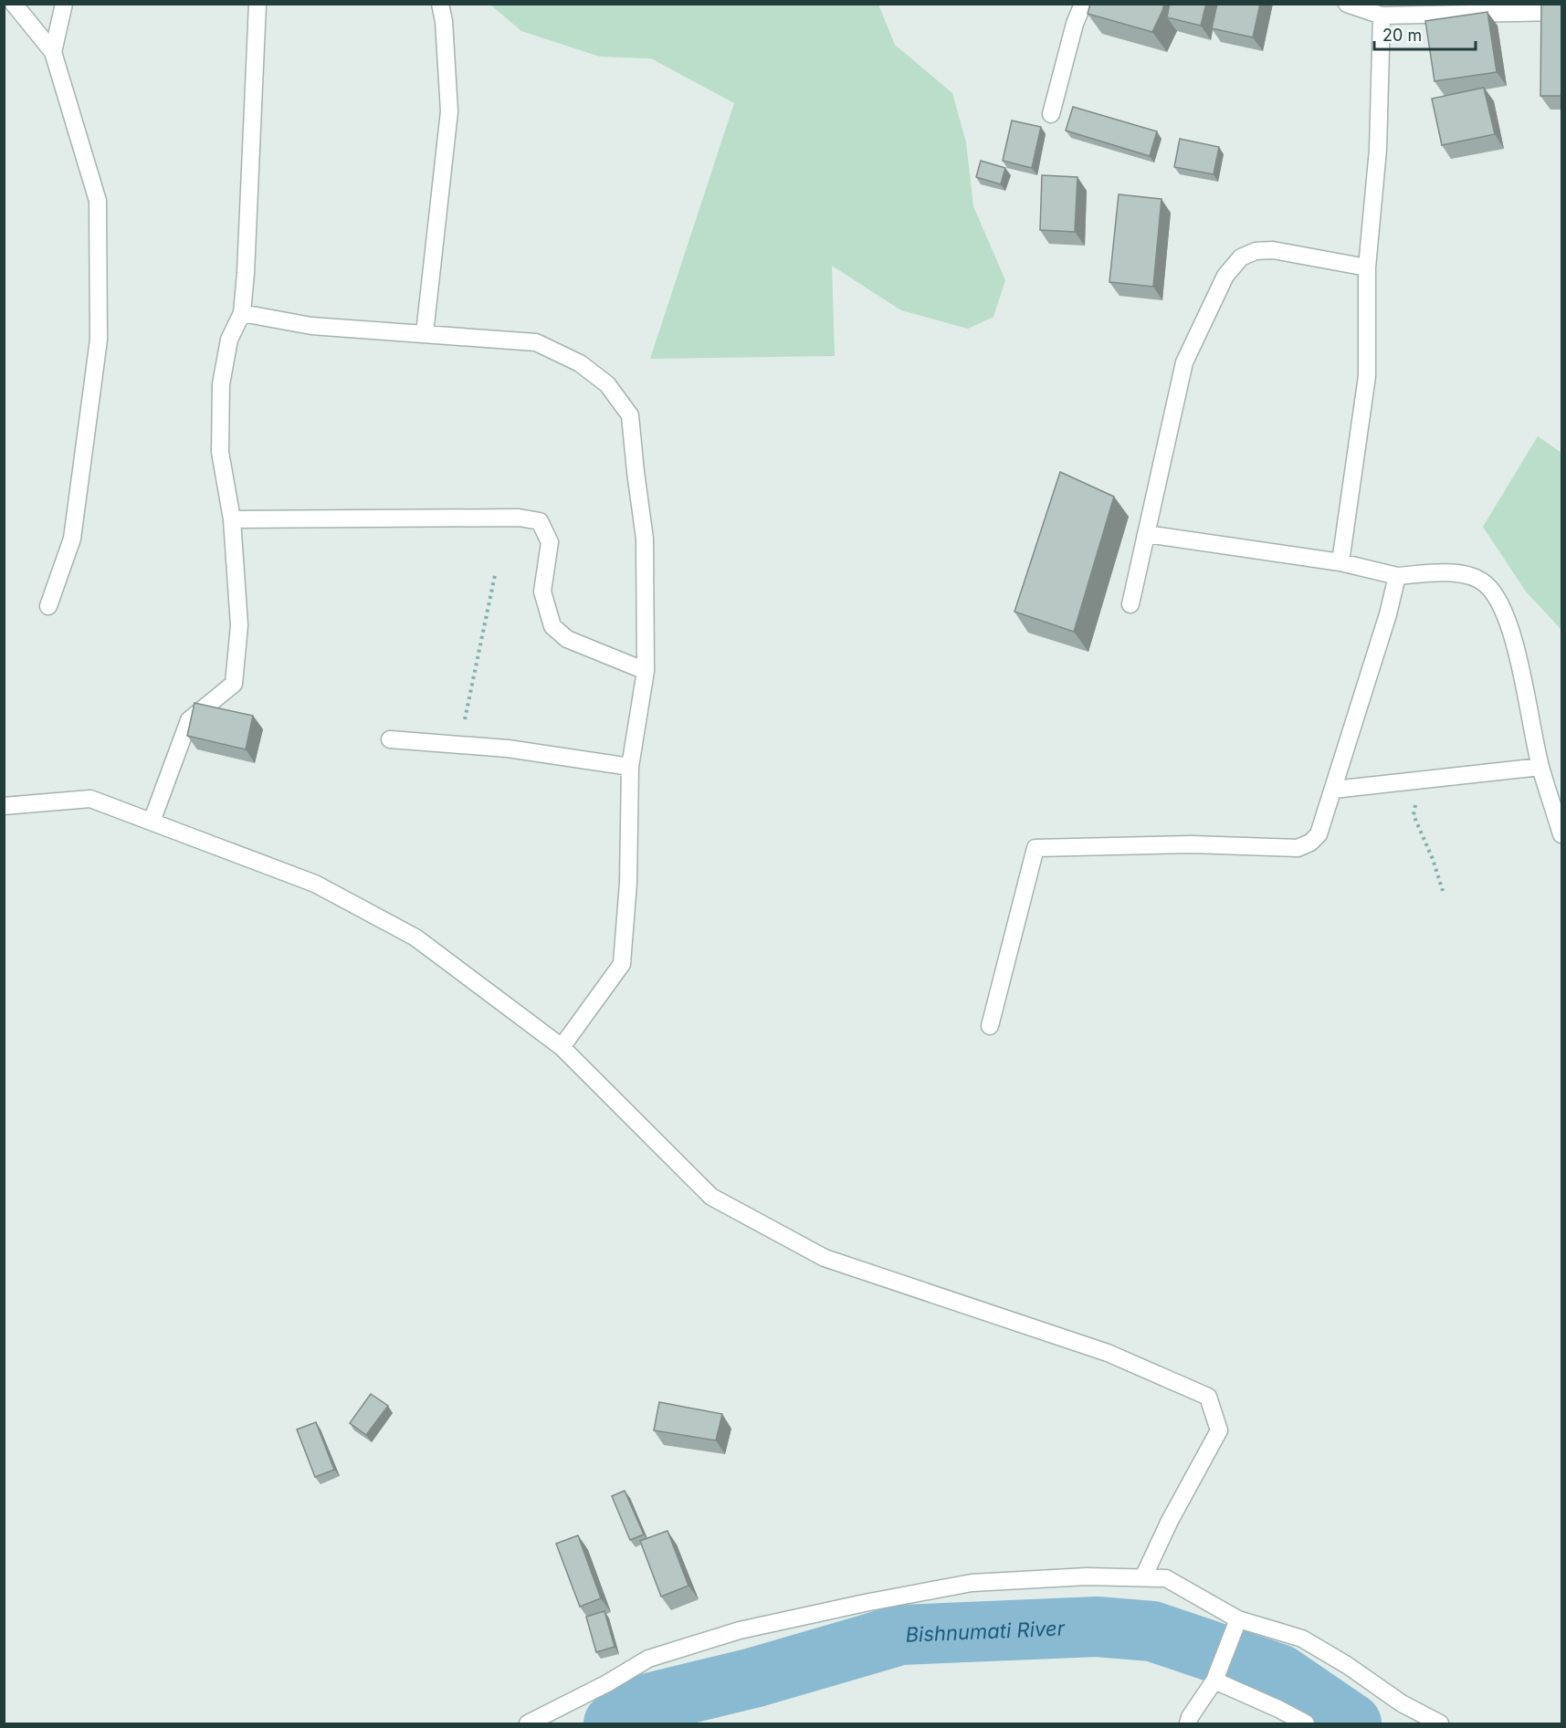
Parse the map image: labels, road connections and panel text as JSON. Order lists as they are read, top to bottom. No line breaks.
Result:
{"water":["Bishnumati River"],"scale_bar":"20 m"}
